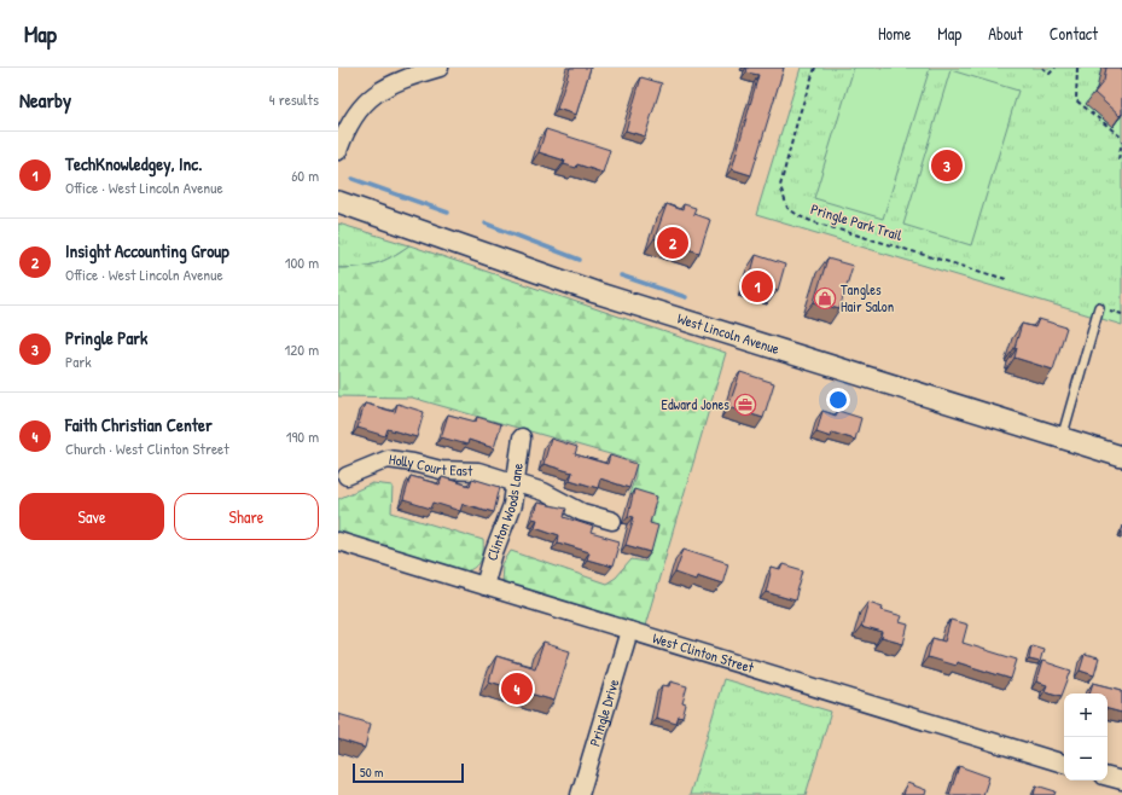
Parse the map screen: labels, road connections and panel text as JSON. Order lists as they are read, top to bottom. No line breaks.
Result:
{"streets":{"street":["West Lincoln Avenue","Holly Court East","Clinton Woods Lane","West Clinton Street","Pringle Drive"],"path":["Pringle Park Trail"]},"crossings":[["Holly Court East","Clinton Woods Lane"],["Clinton Woods Lane","West Clinton Street"],["West Clinton Street","Pringle Drive"]],"places":{"shop":["Tangles Hair Salon"],"office":["Edward Jones"]},"scale_bar":"50 m","page":{"header":"Map","nav":["Home","Map","About","Contact"],"heading":["Nearby","4 results"],"list":[{"mark":"1","name":"TechKnowledgey, Inc.","note":"Office · West Lincoln Avenue","value":"60 m"},{"mark":"2","name":"Insight Accounting Group","note":"Office · West Lincoln Avenue","value":"100 m"},{"mark":"3","name":"Pringle Park","note":"Park","value":"120 m"},{"mark":"4","name":"Faith Christian Center","note":"Church · West Clinton Street","value":"190 m"}],"pins":["3","2","1","4"],"buttons":["Save","Share"],"map_buttons":["+","−"],"scale":"50 m"}}
